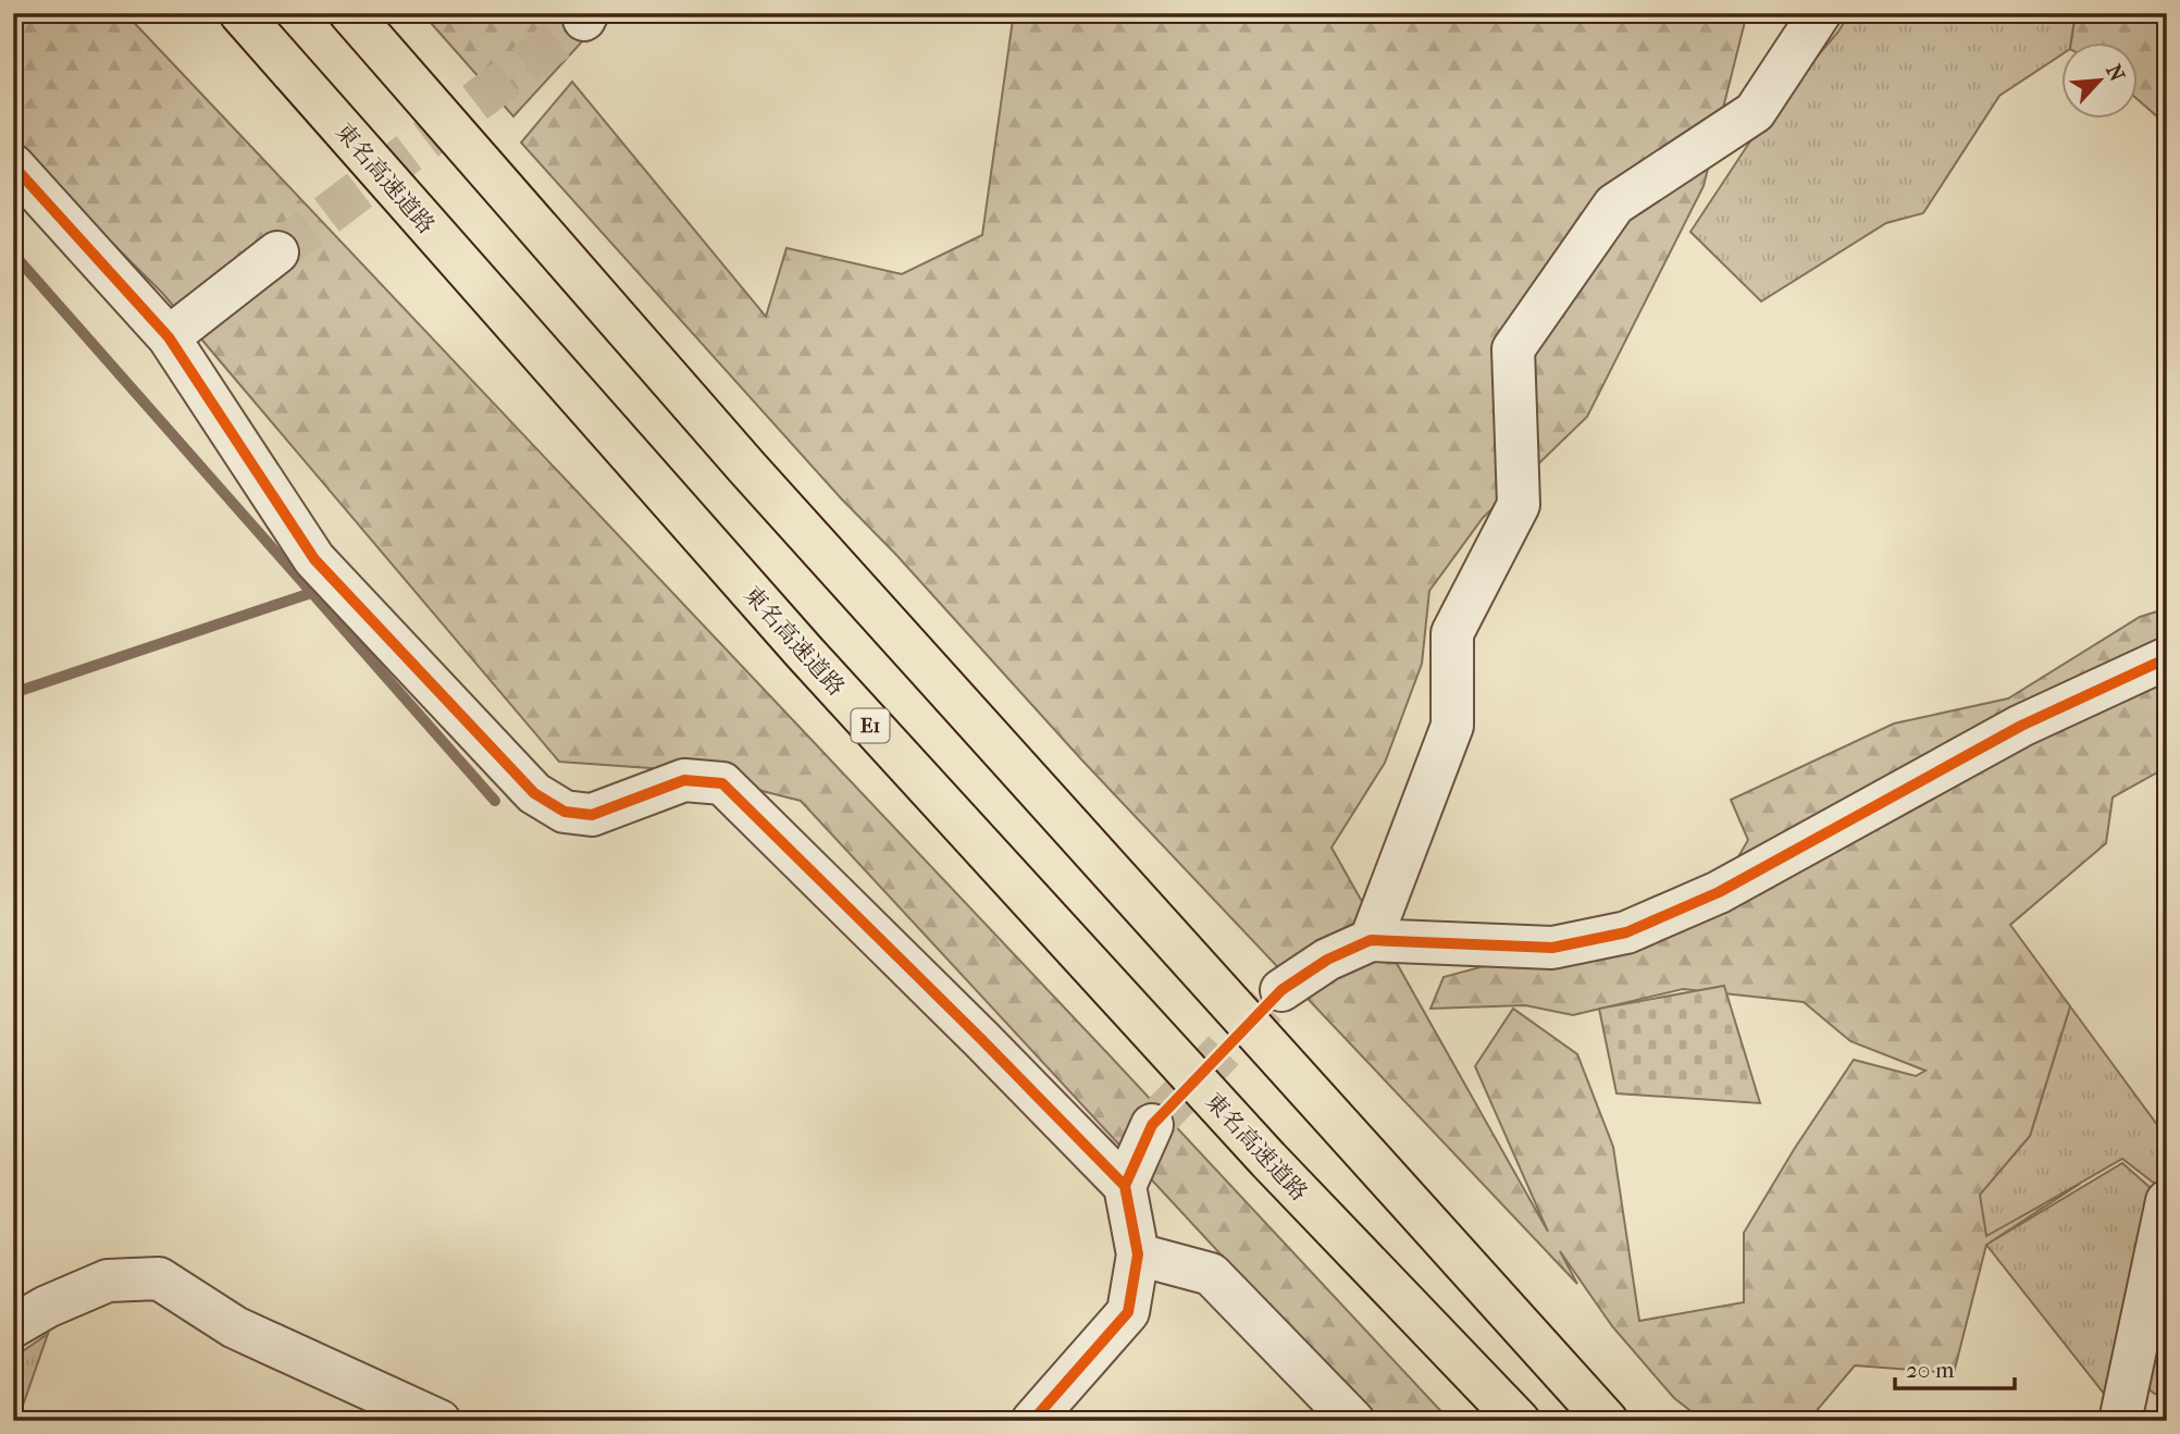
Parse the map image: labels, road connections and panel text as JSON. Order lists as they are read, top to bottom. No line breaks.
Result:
{"streets":{"highway":["東名高速道路","E1"]},"scale_bar":"20 m","north":"top right"}
